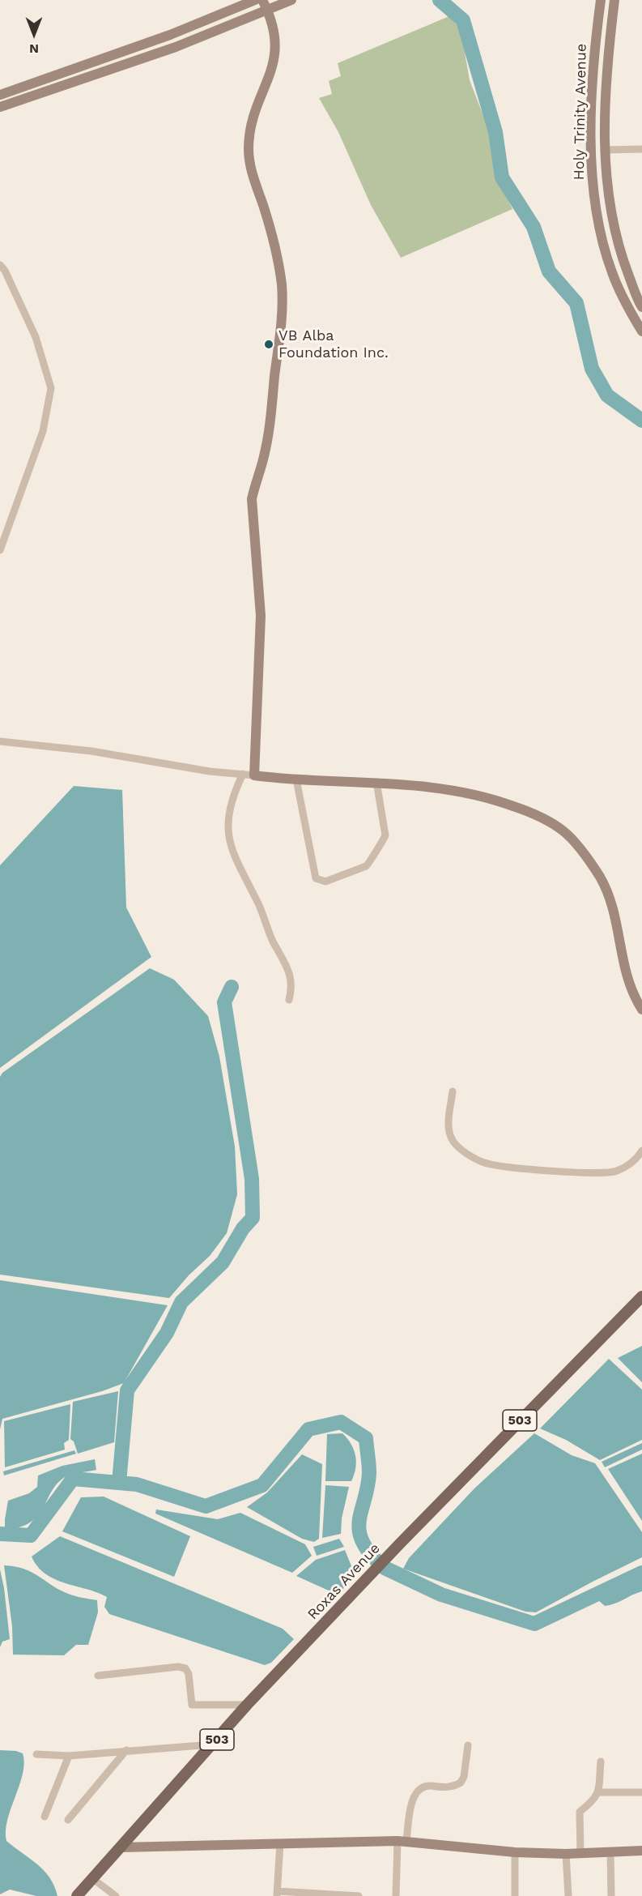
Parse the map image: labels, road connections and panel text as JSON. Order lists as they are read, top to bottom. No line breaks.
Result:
{"streets":{"main road":["503","Roxas Avenue"],"street":["Holy Trinity Avenue"]},"places":["VB Alba Foundation Inc."],"north":"bottom"}
